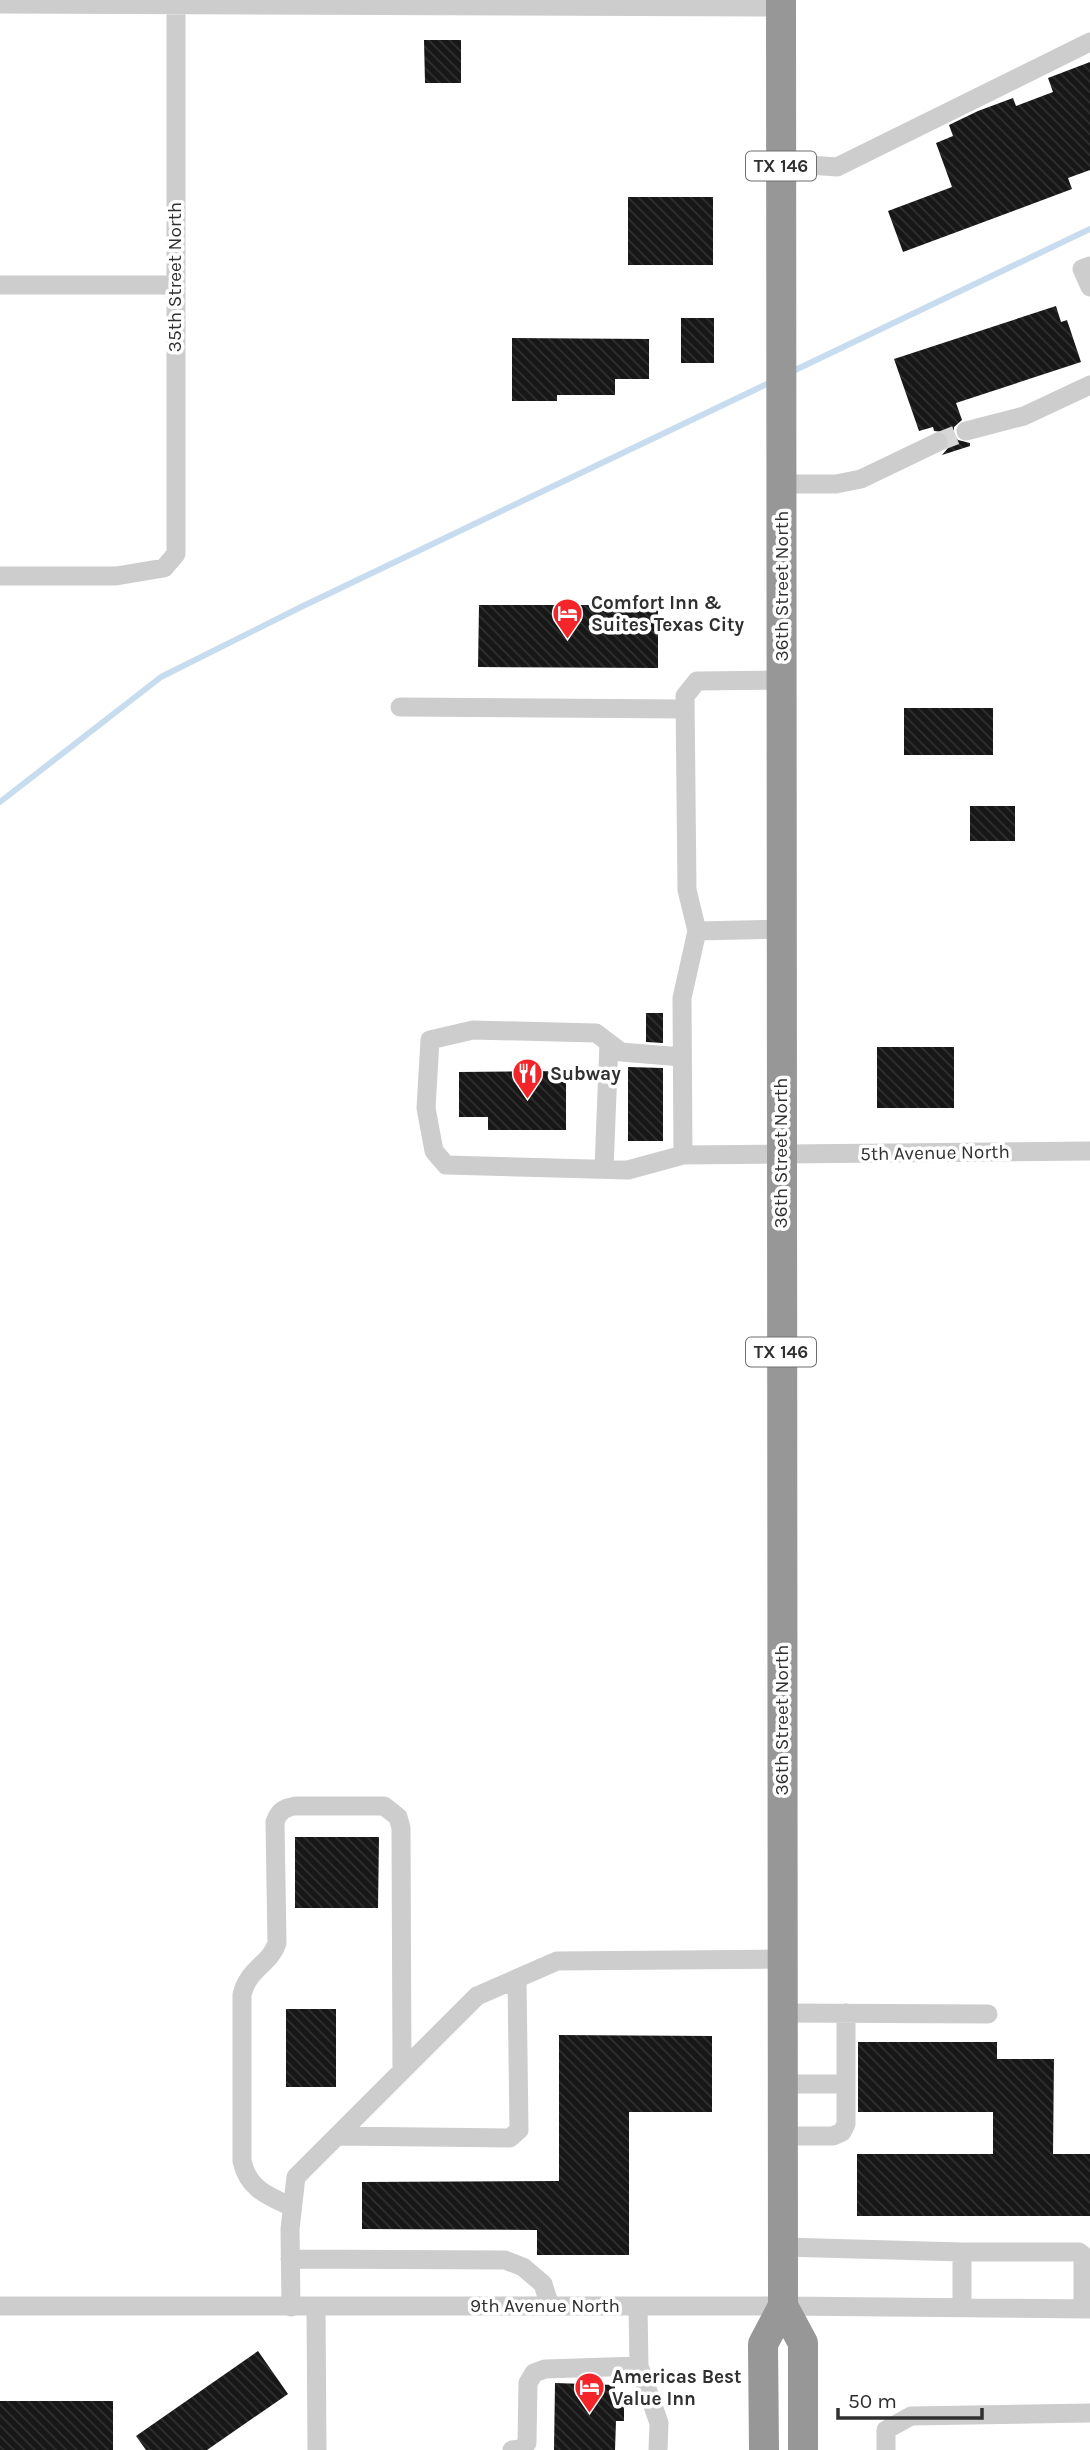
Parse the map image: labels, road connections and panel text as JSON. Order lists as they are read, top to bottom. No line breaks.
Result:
{"streets":{"highway":["TX 146","36th Street North"],"street":["35th Street North","5th Avenue North","9th Avenue North"]},"crossings":[["TX 146","36th Street North"],["TX 146","9th Avenue North"],["36th Street North","5th Avenue North"],["36th Street North","9th Avenue North"]],"places":{"hotel":["Comfort Inn & Suites Texas City","Americas Best Value Inn"],"restaurant":["Subway"]},"scale_bar":"50 m"}
